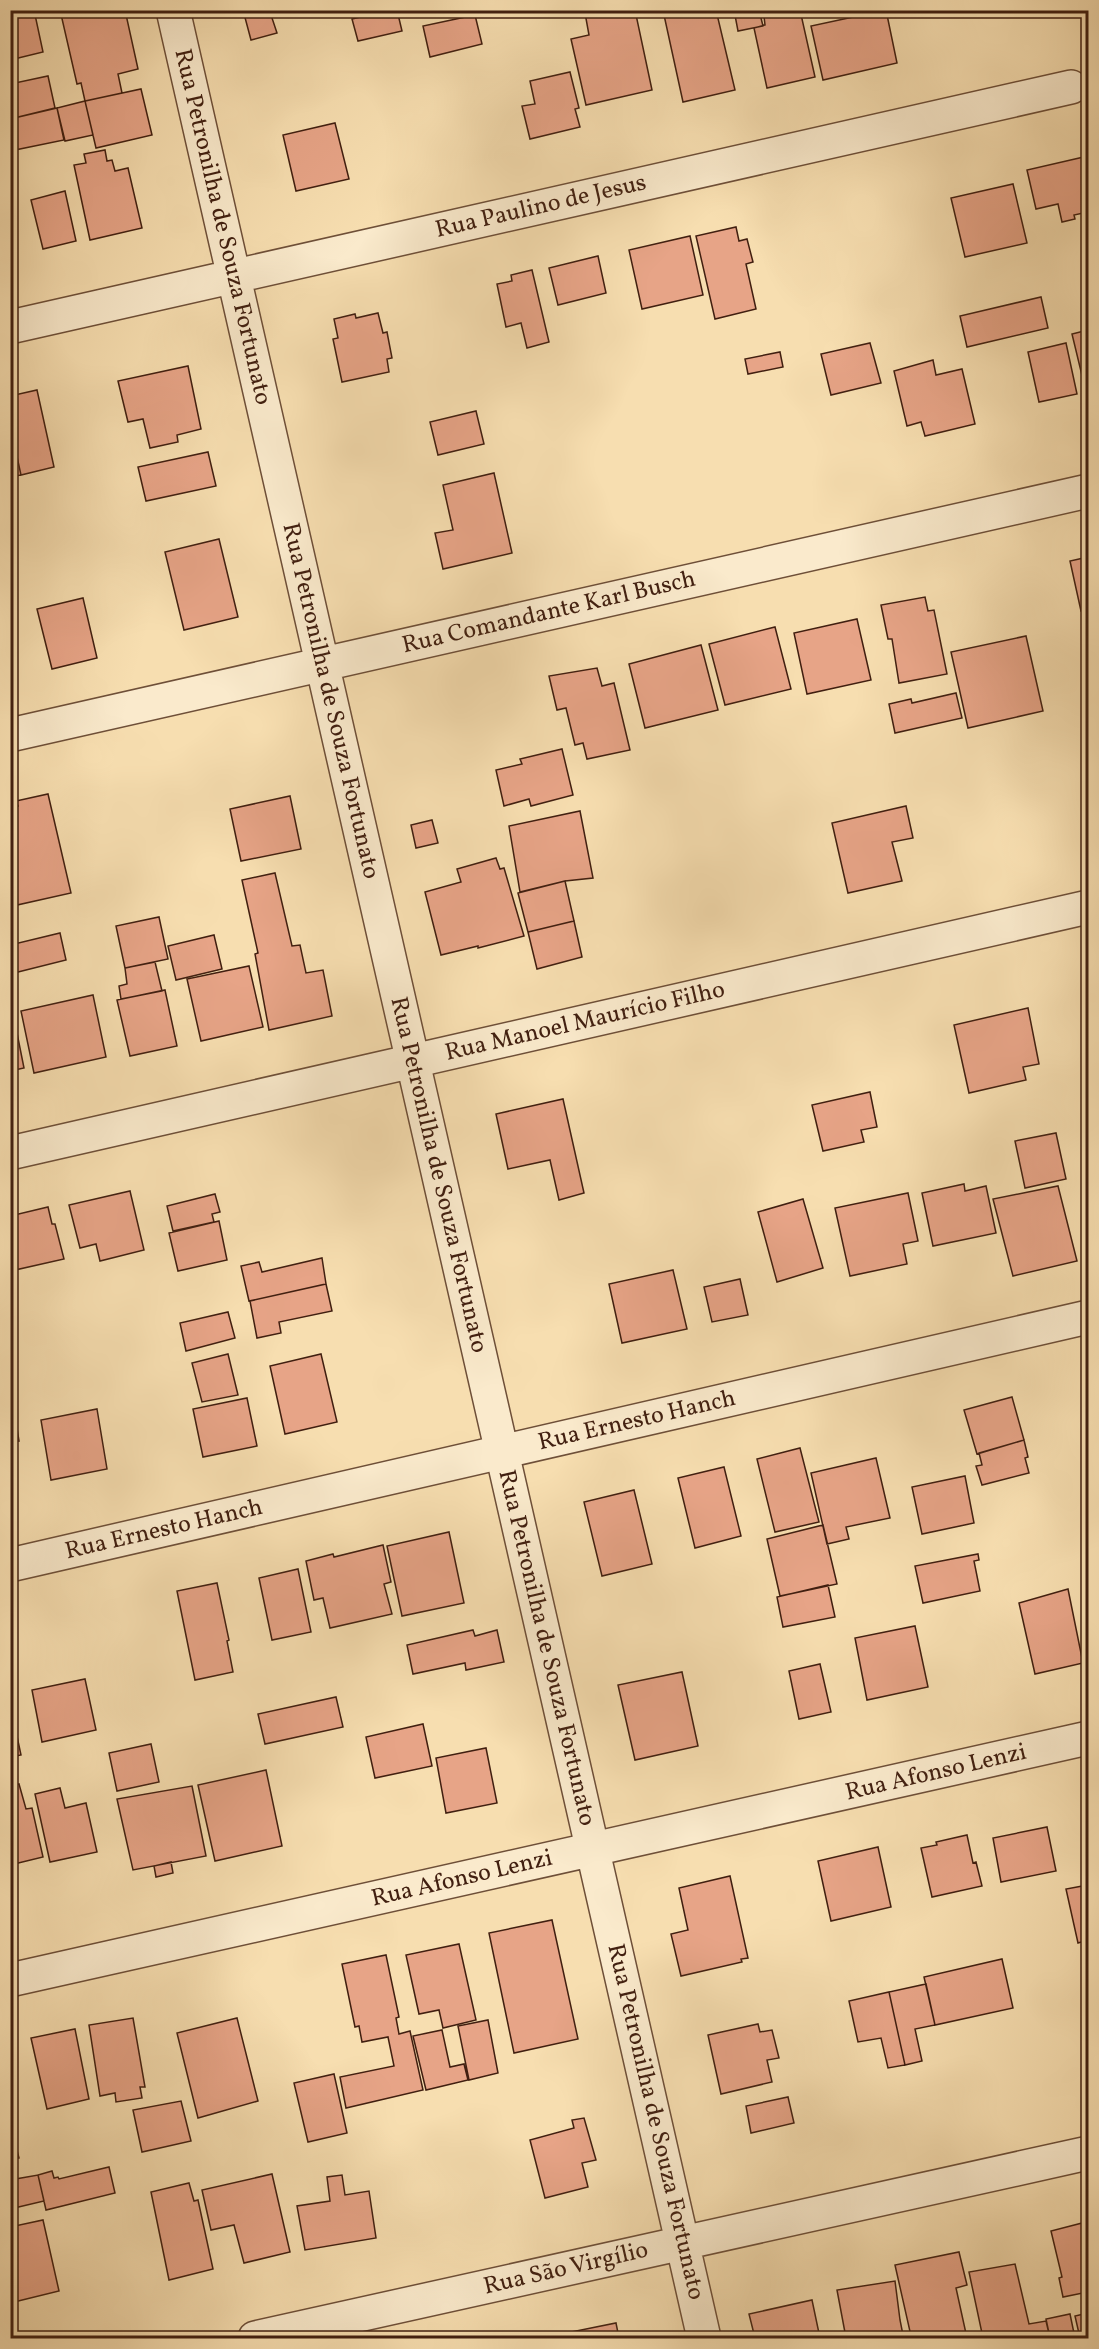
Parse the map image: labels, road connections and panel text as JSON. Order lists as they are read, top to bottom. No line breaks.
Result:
{"streets":{"street":["Rua Paulino de Jesus","Rua Petronilha de Souza Fortunato","Rua Comandante Karl Busch","Rua Manoel Maurício Filho","Rua Ernesto Hanch","Rua Afonso Lenzi","Rua São Virgílio"]},"crossings":[["Rua Paulino de Jesus","Rua Petronilha de Souza Fortunato"],["Rua Petronilha de Souza Fortunato","Rua Comandante Karl Busch"],["Rua Petronilha de Souza Fortunato","Rua Manoel Maurício Filho"],["Rua Petronilha de Souza Fortunato","Rua Ernesto Hanch"],["Rua Petronilha de Souza Fortunato","Rua Afonso Lenzi"],["Rua Petronilha de Souza Fortunato","Rua São Virgílio"]]}
